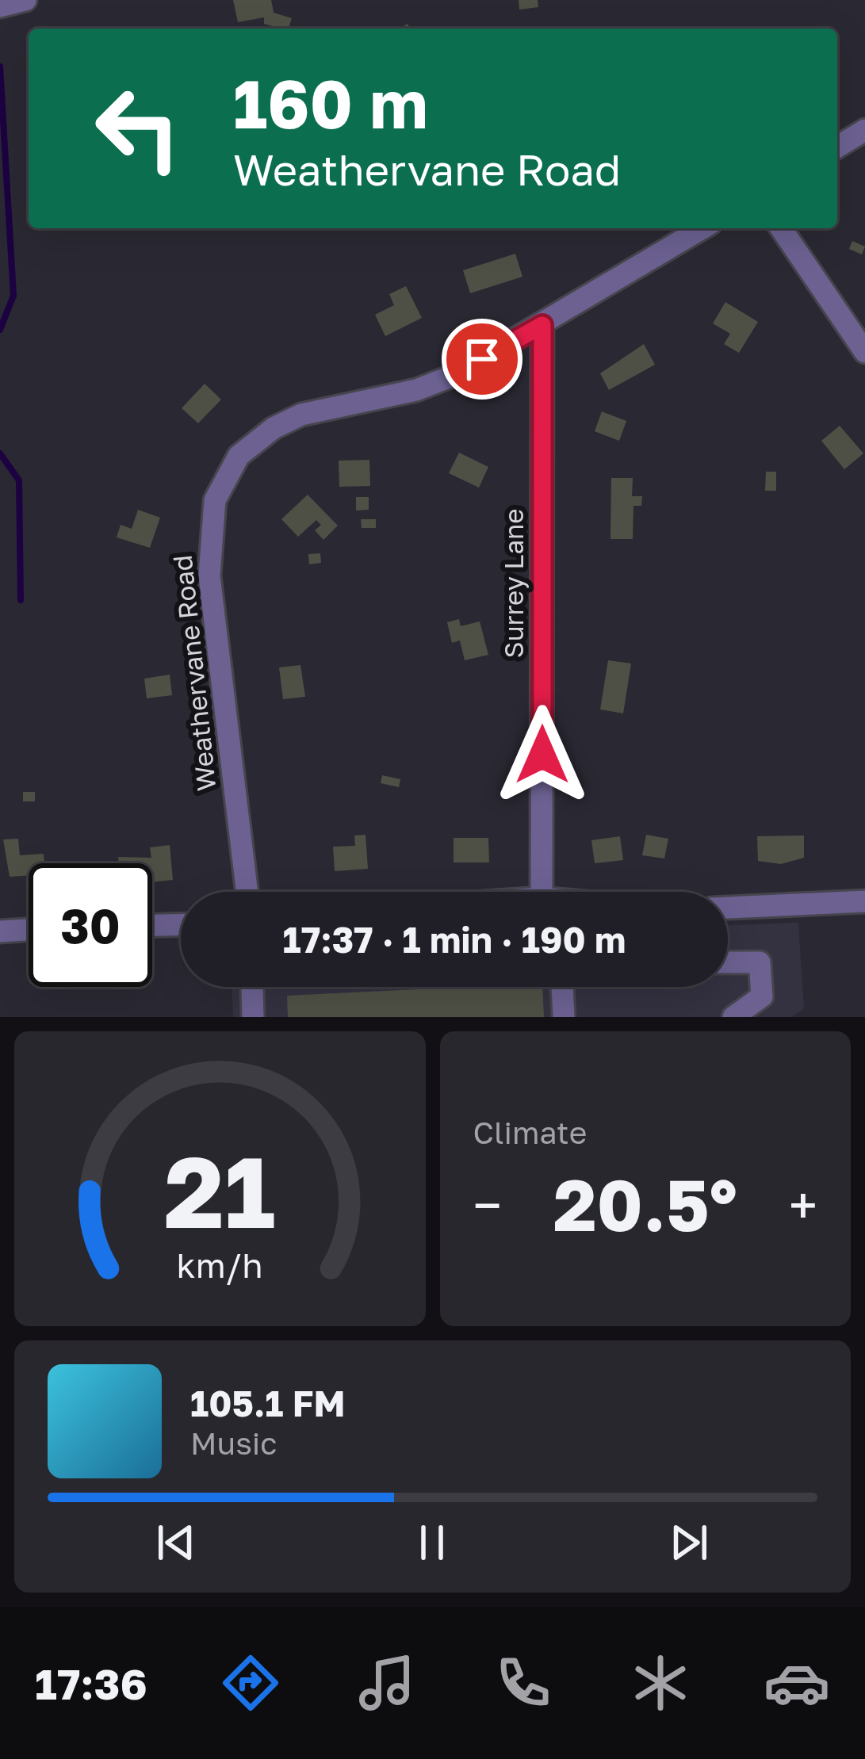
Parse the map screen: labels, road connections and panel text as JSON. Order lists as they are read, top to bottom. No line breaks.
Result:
{"streets":{"street":["Surrey Lane","Weathervane Road"]},"crossings":[["Surrey Lane","Weathervane Road"]],"page":{"turn":["160 m","Weathervane Road"],"limit":"30","trip":"17:37 · 1 min · 190 m","tile":"Climate","heat":["−","20.5°","+"],"song":["105.1 FM","Music"],"tabs":"17:36","gauge":["21","km/h"]}}
